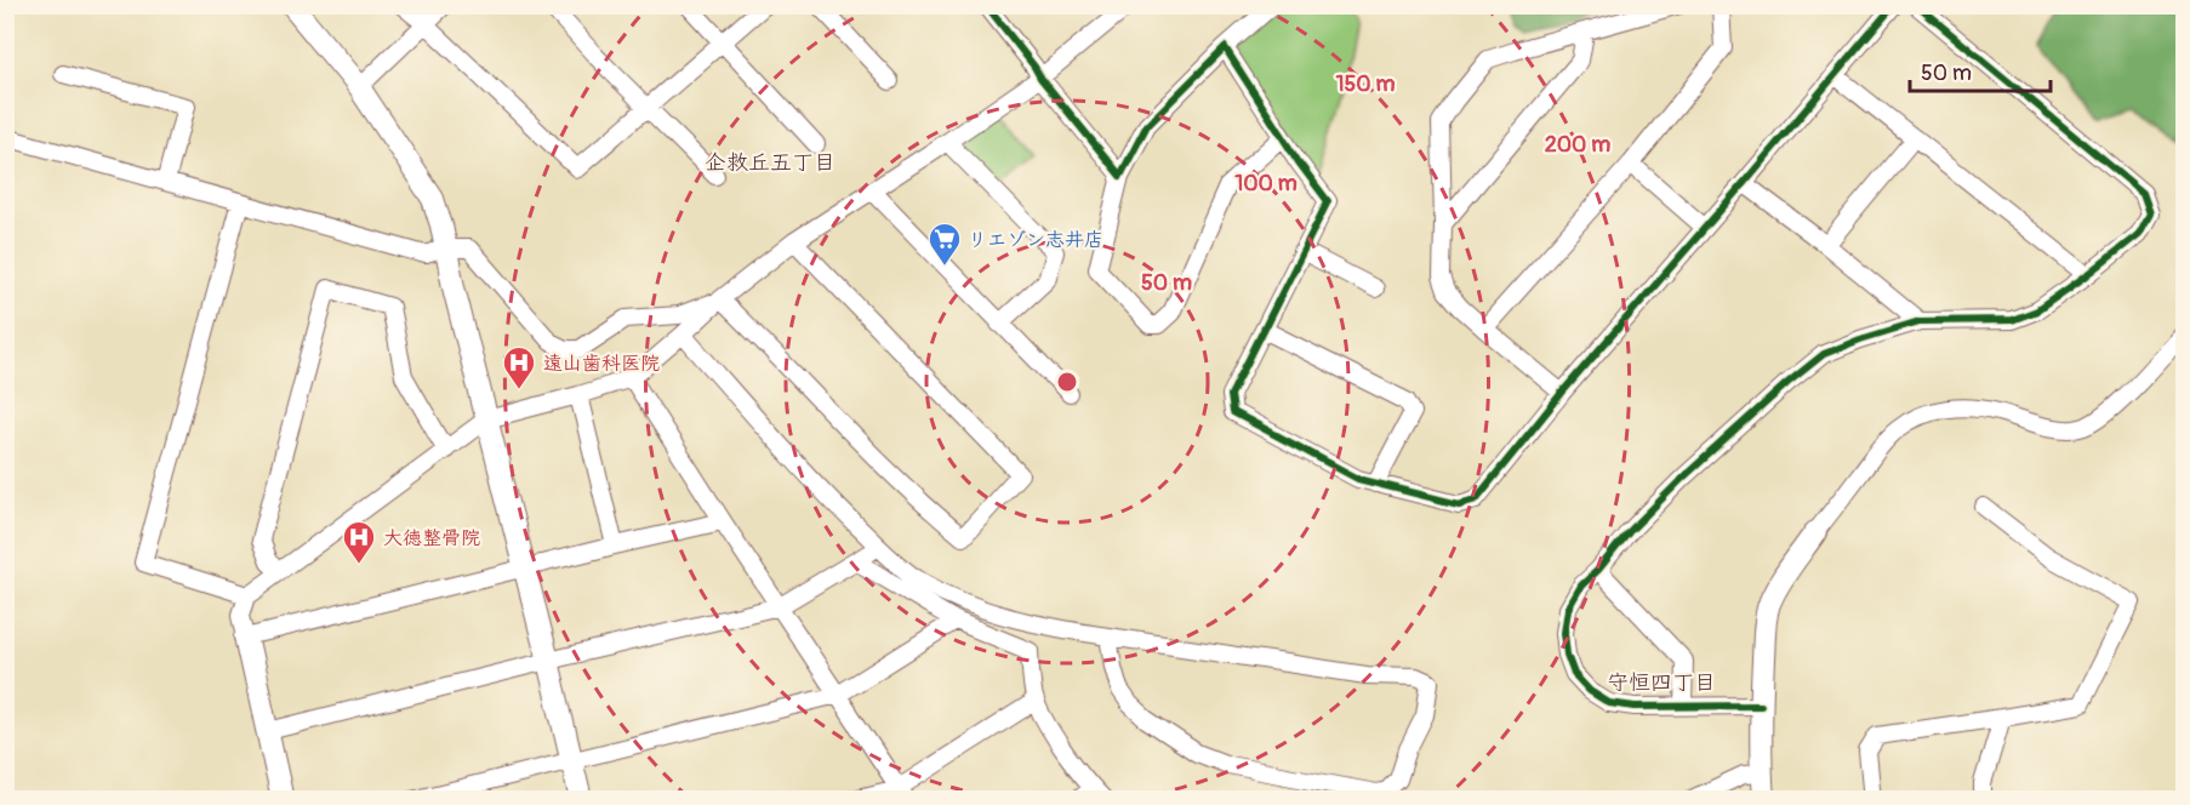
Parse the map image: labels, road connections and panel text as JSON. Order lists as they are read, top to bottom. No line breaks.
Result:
{"districts":["企救丘五丁目","守恒四丁目"],"places":{"supermarket":["リエゾン志井店"],"hospital":["遠山歯科医院","大徳整骨院"]},"scale_bar":"50 m","rings":["150 m","200 m","100 m","50 m"]}
